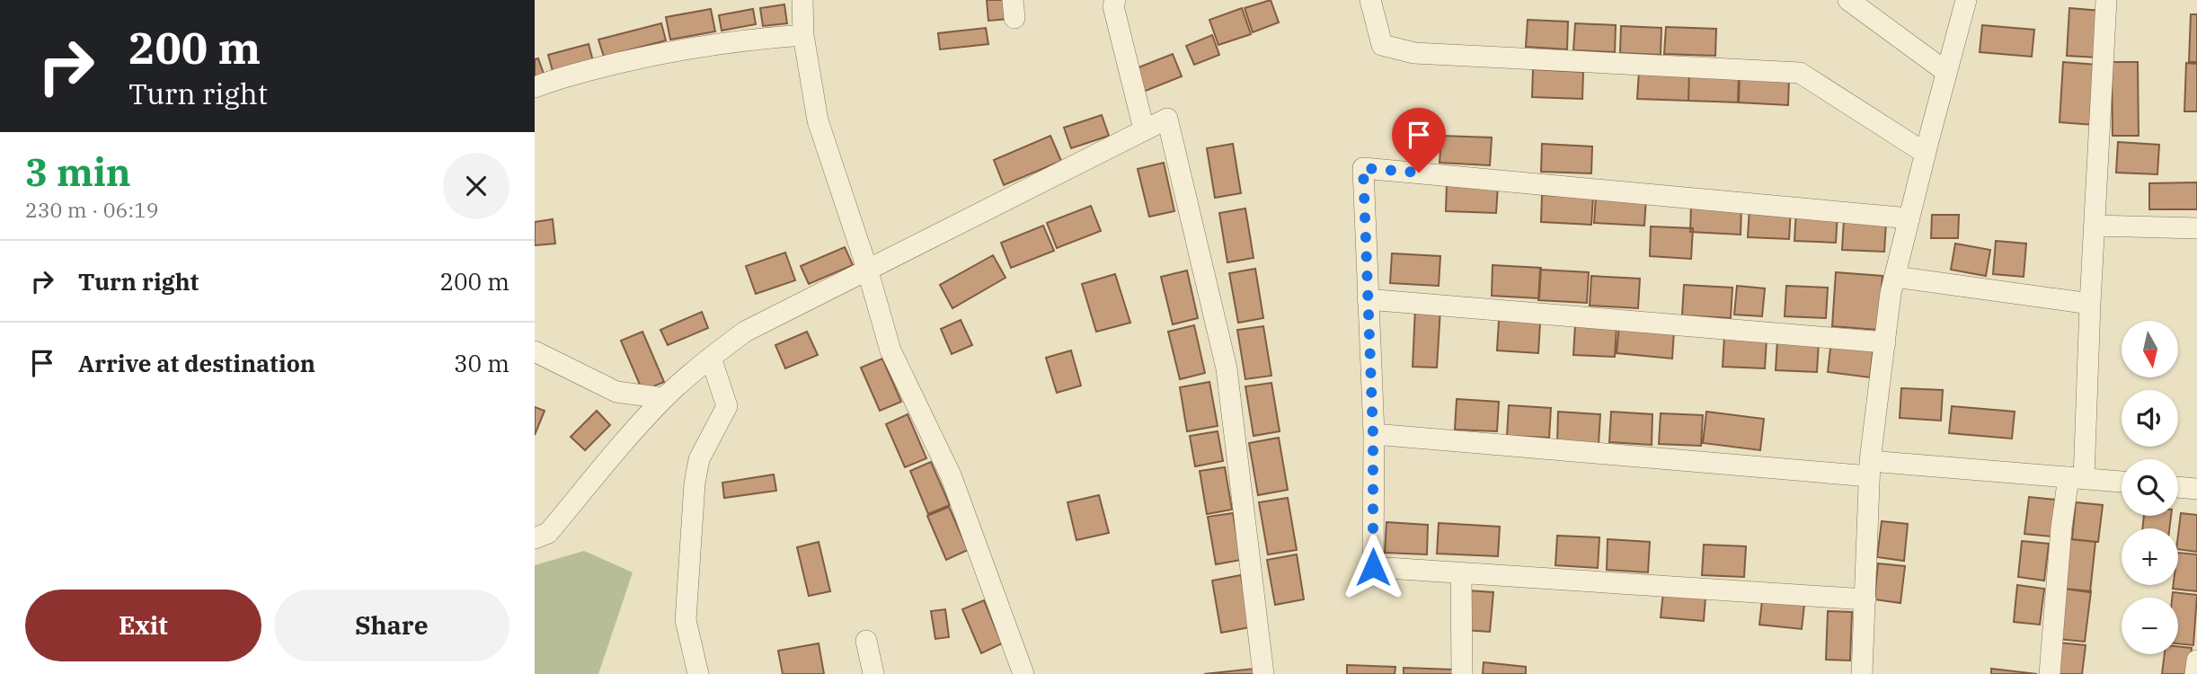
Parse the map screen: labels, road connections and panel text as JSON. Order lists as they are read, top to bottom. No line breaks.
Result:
{"north":"bottom","page":{"turn":["200 m","Turn right"],"heading":["3 min","230 m · 06:19"],"list":[{"name":"Turn right","value":"200 m"},{"name":"Arrive at destination","value":"30 m"}],"map_buttons":["+","−"],"buttons":["Exit","Share"]}}
